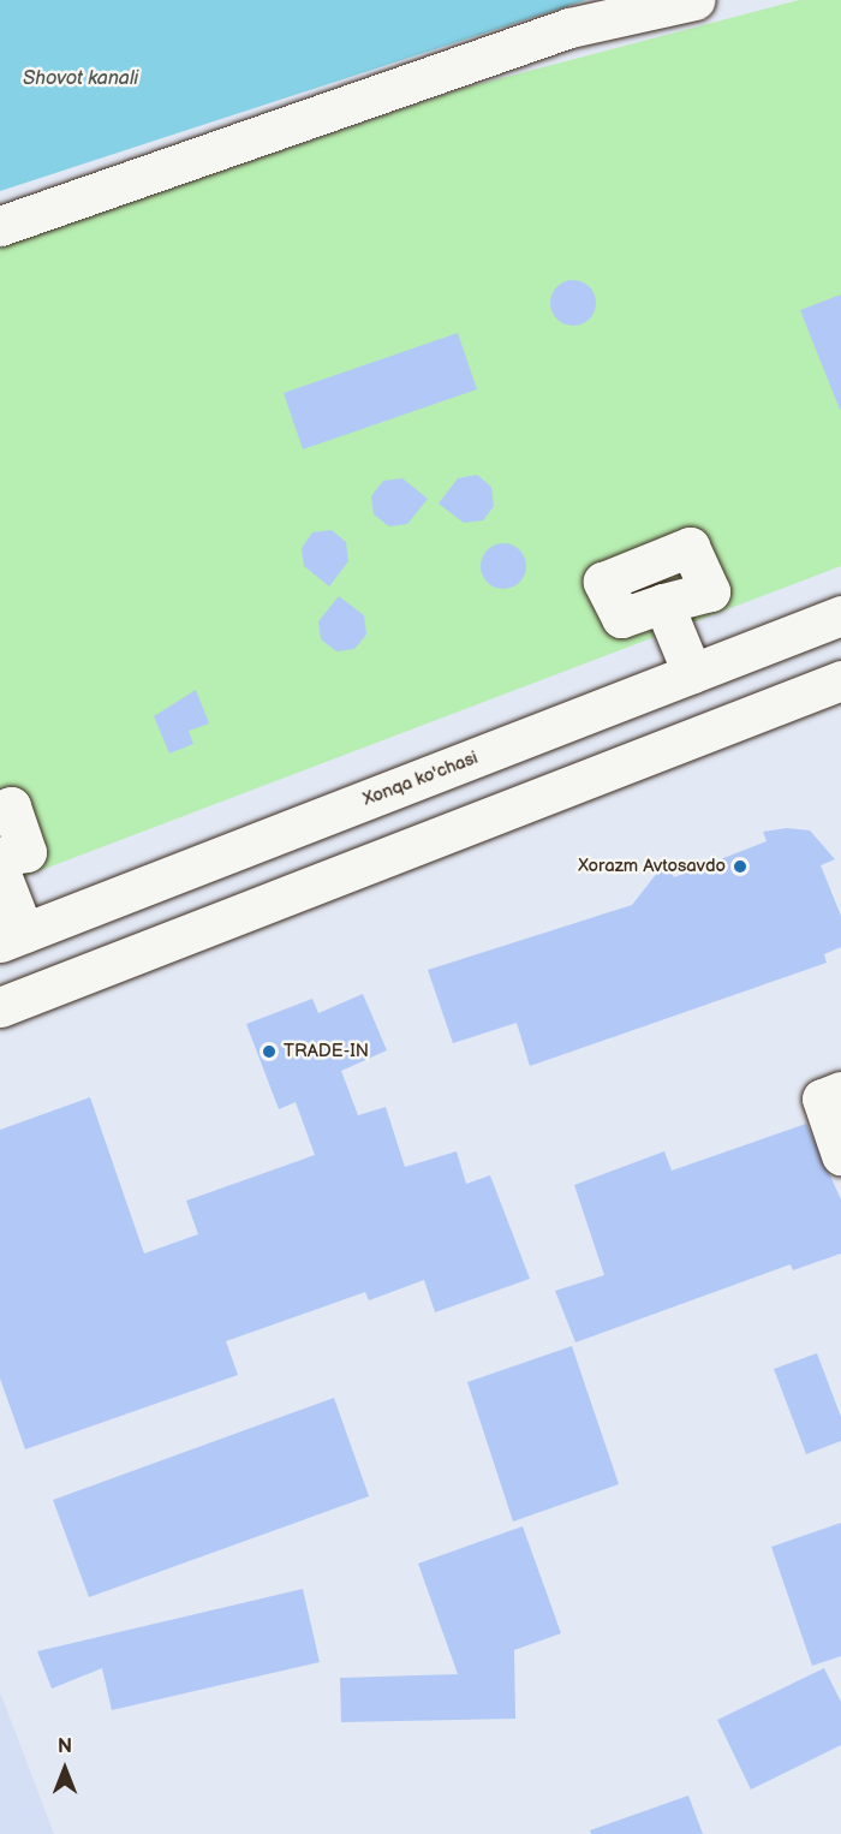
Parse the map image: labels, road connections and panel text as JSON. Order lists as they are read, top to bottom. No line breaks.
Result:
{"streets":{"main road":["Xonqa ko'chasi"]},"water":["Shovot kanali"],"places":["Xorazm Avtosavdo","TRADE-IN"],"north":"top"}
